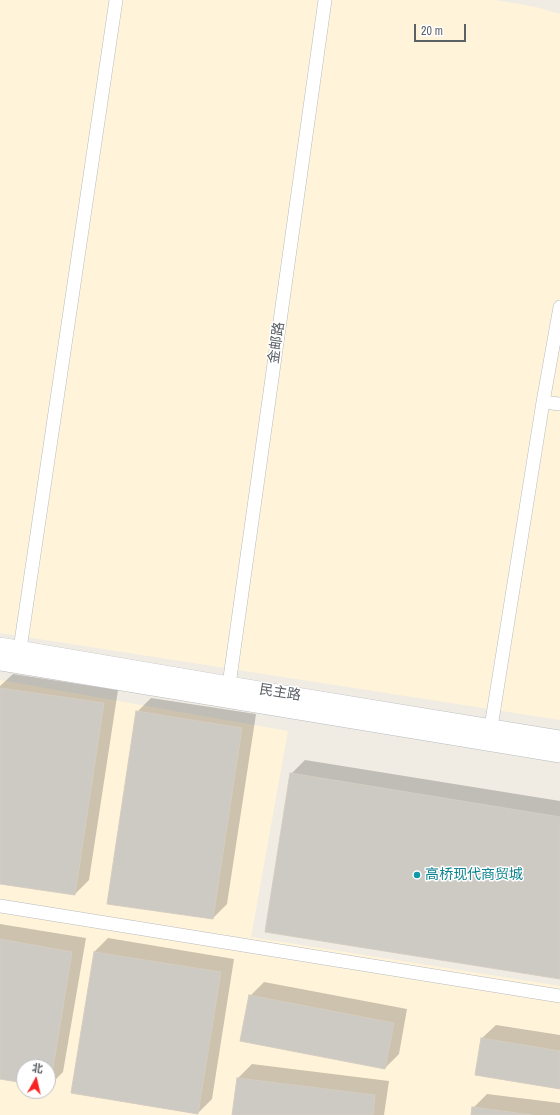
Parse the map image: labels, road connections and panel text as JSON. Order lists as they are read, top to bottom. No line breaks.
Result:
{"streets":{"street":["金邮路","民主路"]},"crossings":[["金邮路","民主路"]],"places":["高桥现代商贸城"],"scale_bar":"20 m","north":"top"}
